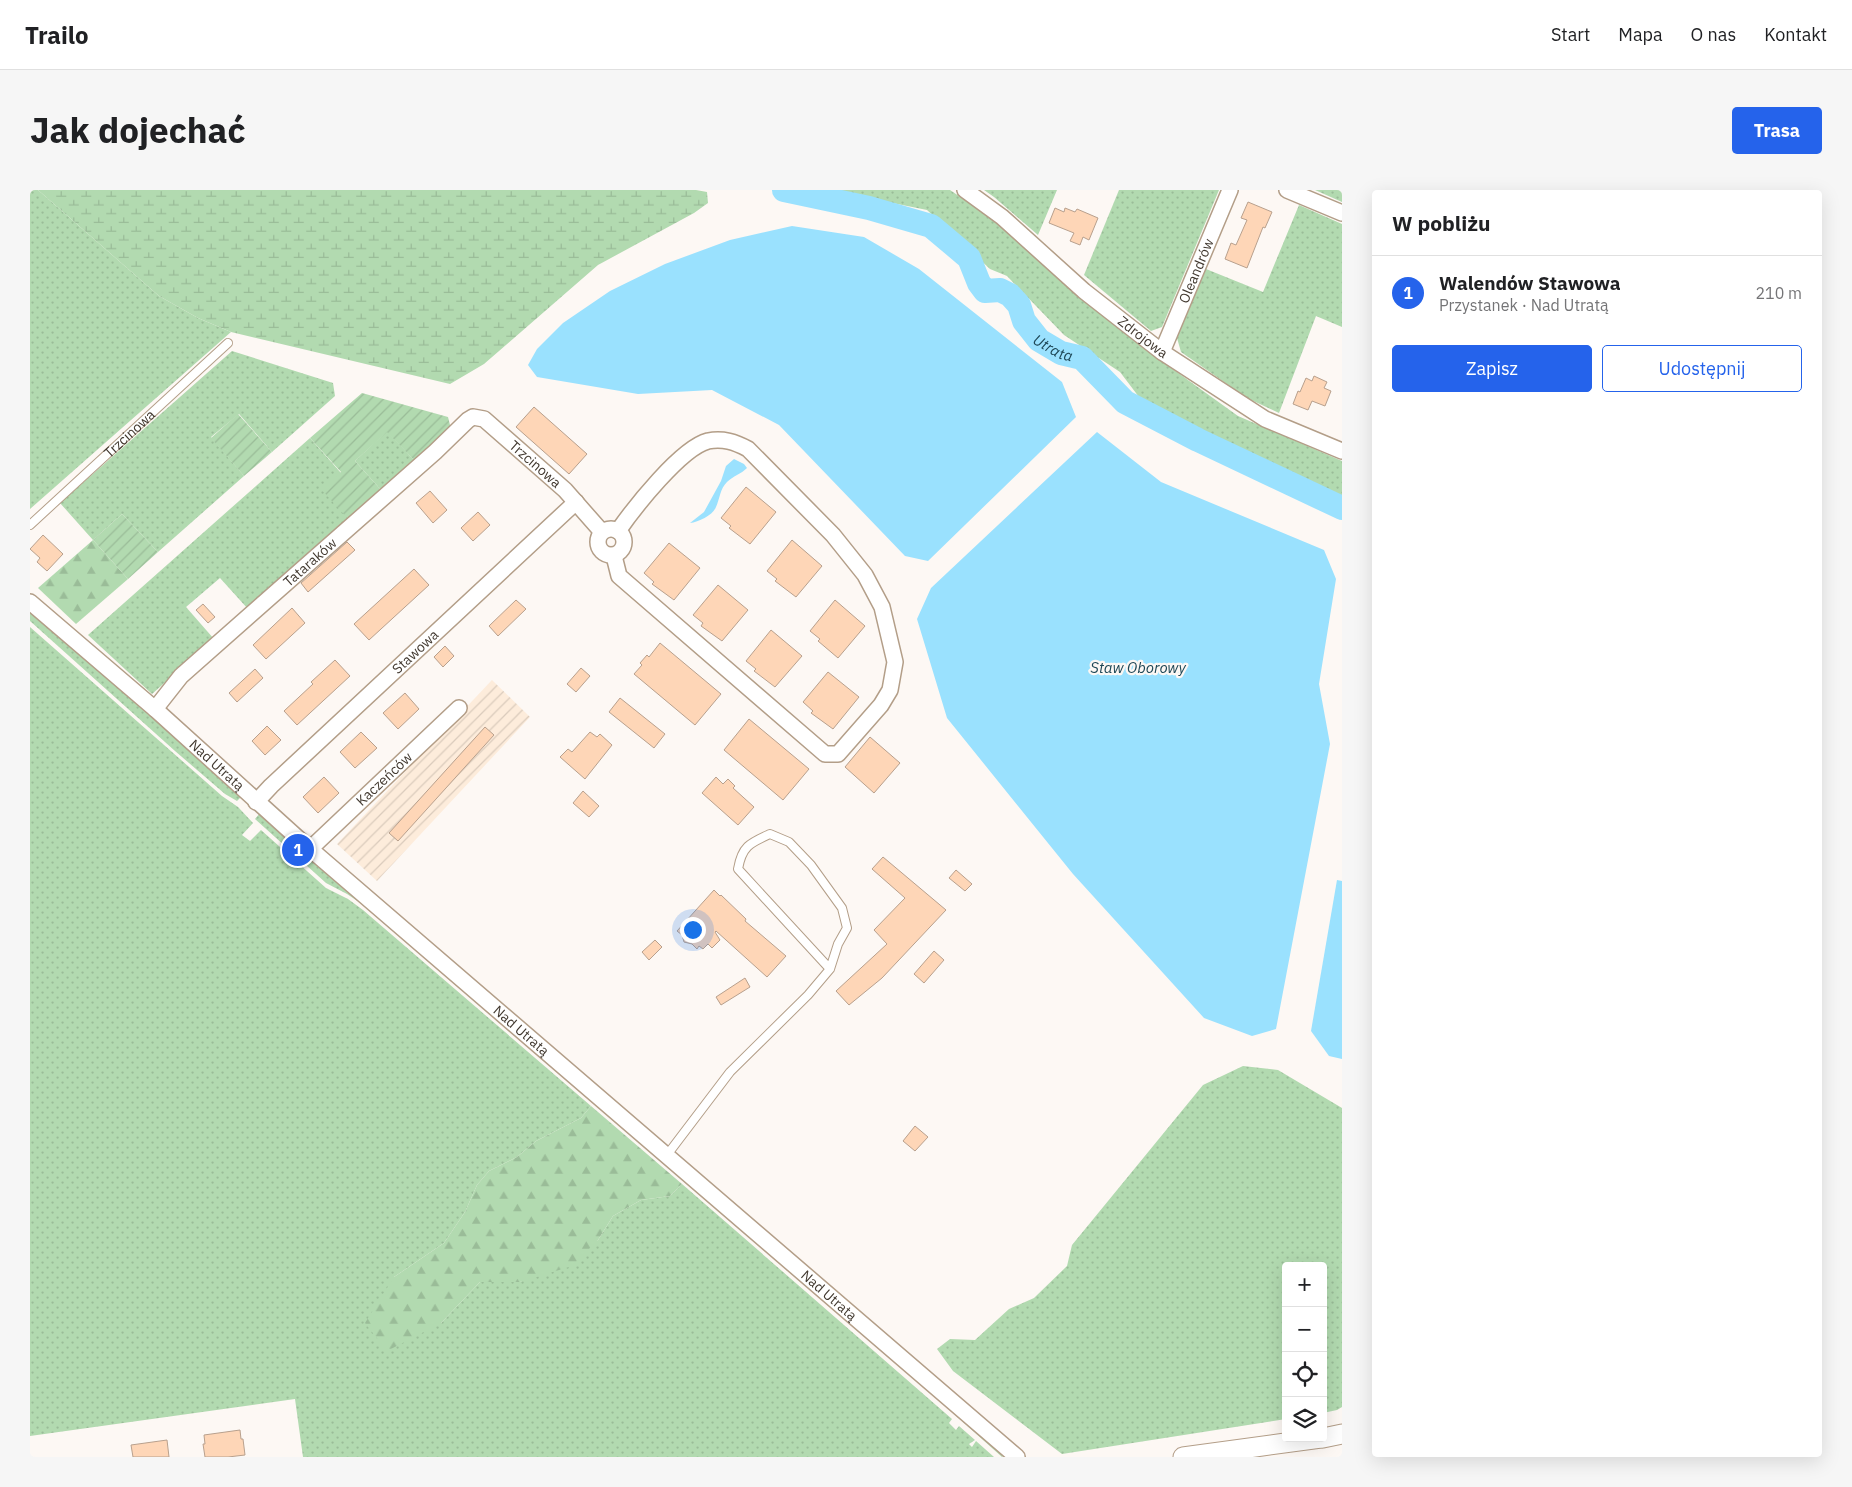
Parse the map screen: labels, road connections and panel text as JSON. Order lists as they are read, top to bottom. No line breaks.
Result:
{"streets":{"street":["Oleandrów","Zdrojowa","Trzcinowa","Tataraków","Stawowa","Nad Utratą","Kaczeńców"]},"crossings":[["Oleandrów","Zdrojowa"],["Trzcinowa","Tataraków"],["Trzcinowa","Stawowa"],["Tataraków","Nad Utratą"],["Stawowa","Nad Utratą"],["Nad Utratą","Kaczeńców"]],"water":["Utrata","Staw Oborowy"],"page":{"header":"Trailo","nav":["Start","Mapa","O nas","Kontakt"],"title":"Jak dojechać","buttons":["Trasa",["Zapisz","Udostępnij"]],"heading":"W pobliżu","list":[{"mark":"1","name":"Walendów Stawowa","note":"Przystanek · Nad Utratą","value":"210 m"}],"pins":"1","map_buttons":["+","−"]}}
